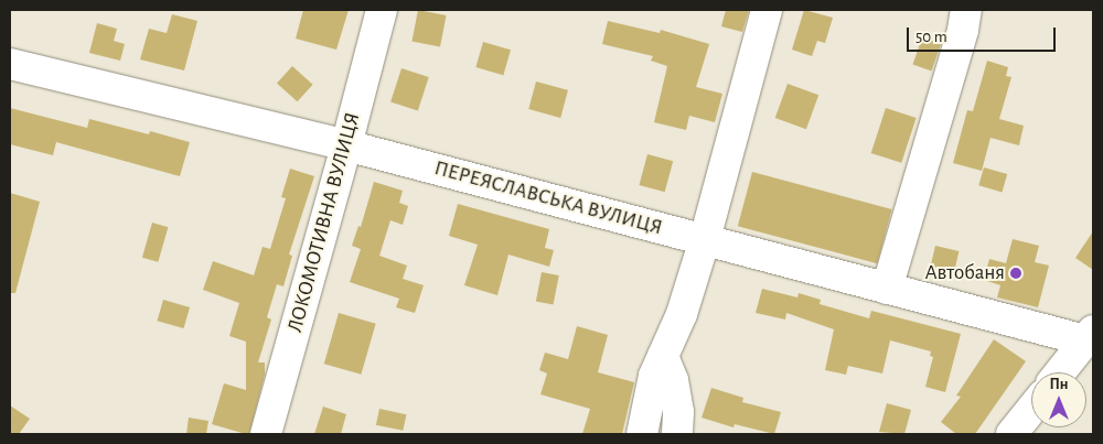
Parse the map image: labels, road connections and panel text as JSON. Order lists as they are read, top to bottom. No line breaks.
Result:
{"streets":{"street":["ПЕРЕЯСЛАВСЬКА ВУЛИЦЯ","ЛОКОМОТИВНА ВУЛИЦЯ"]},"crossings":[["ПЕРЕЯСЛАВСЬКА ВУЛИЦЯ","ЛОКОМОТИВНА ВУЛИЦЯ"]],"places":["Автобаня"],"scale_bar":"50 m","north":"top"}
